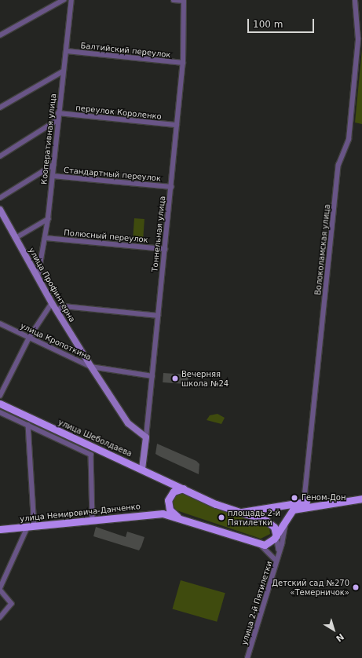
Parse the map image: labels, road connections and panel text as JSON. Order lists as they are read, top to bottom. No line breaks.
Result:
{"streets":{"main road":["улица Шеболдаева","улица Немировича-Данченко"],"street":["Балтийский переулок","переулок Короленко","Кооперативная улица","Стандартный переулок","Тоннельная улица","Полюсный переулок","Волоколамская улица","улица Профинтерна","улица Кропоткина","улица 2-й Пятилетки"]},"crossings":[["Балтийский переулок","Кооперативная улица"],["Балтийский переулок","Тоннельная улица"],["переулок Короленко","Кооперативная улица"],["переулок Короленко","Тоннельная улица"],["Кооперативная улица","Стандартный переулок"],["Кооперативная улица","Полюсный переулок"],["Кооперативная улица","улица Профинтерна"],["Стандартный переулок","Тоннельная улица"],["Тоннельная улица","Полюсный переулок"],["Тоннельная улица","улица Кропоткина"],["Тоннельная улица","улица Шеболдаева"],["улица Профинтерна","улица Кропоткина"]],"places":["Вечерняя школа №24","Геном-Дон","площадь 2-й Пятилетки","Детский сад №270 «Темерничок»"],"scale_bar":"100 m","north":"bottom right"}
